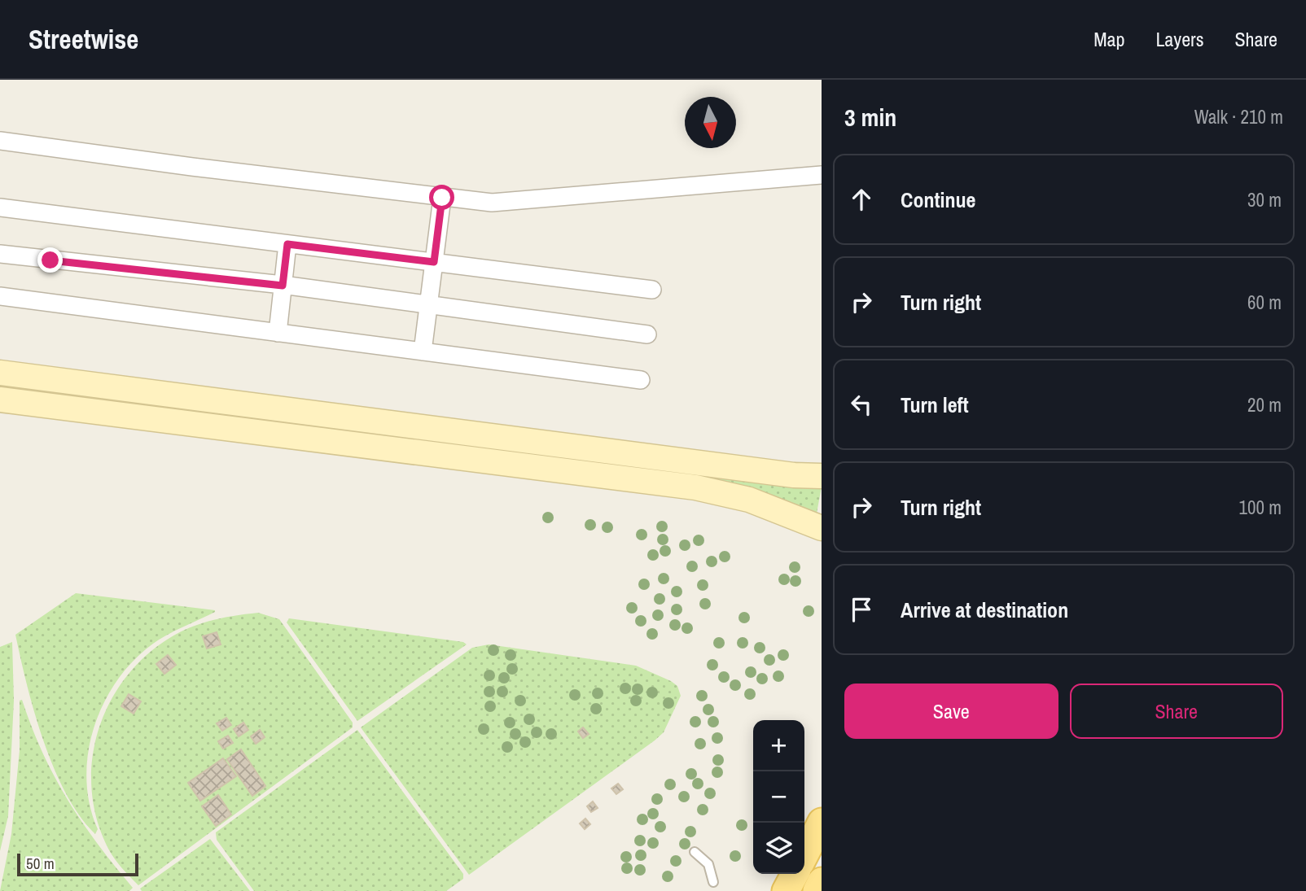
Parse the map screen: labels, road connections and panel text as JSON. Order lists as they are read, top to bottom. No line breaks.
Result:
{"scale_bar":"50 m","north":"bottom","page":{"header":"Streetwise","nav":["Map","Layers","Share"],"heading":["3 min","Walk · 210 m"],"list":[["Continue","30 m"],["Turn right","60 m"],["Turn left","20 m"],["Turn right","100 m"],"Arrive at destination"],"buttons":["Save","Share"],"map_buttons":["+","−"],"scale":"50 m"}}
